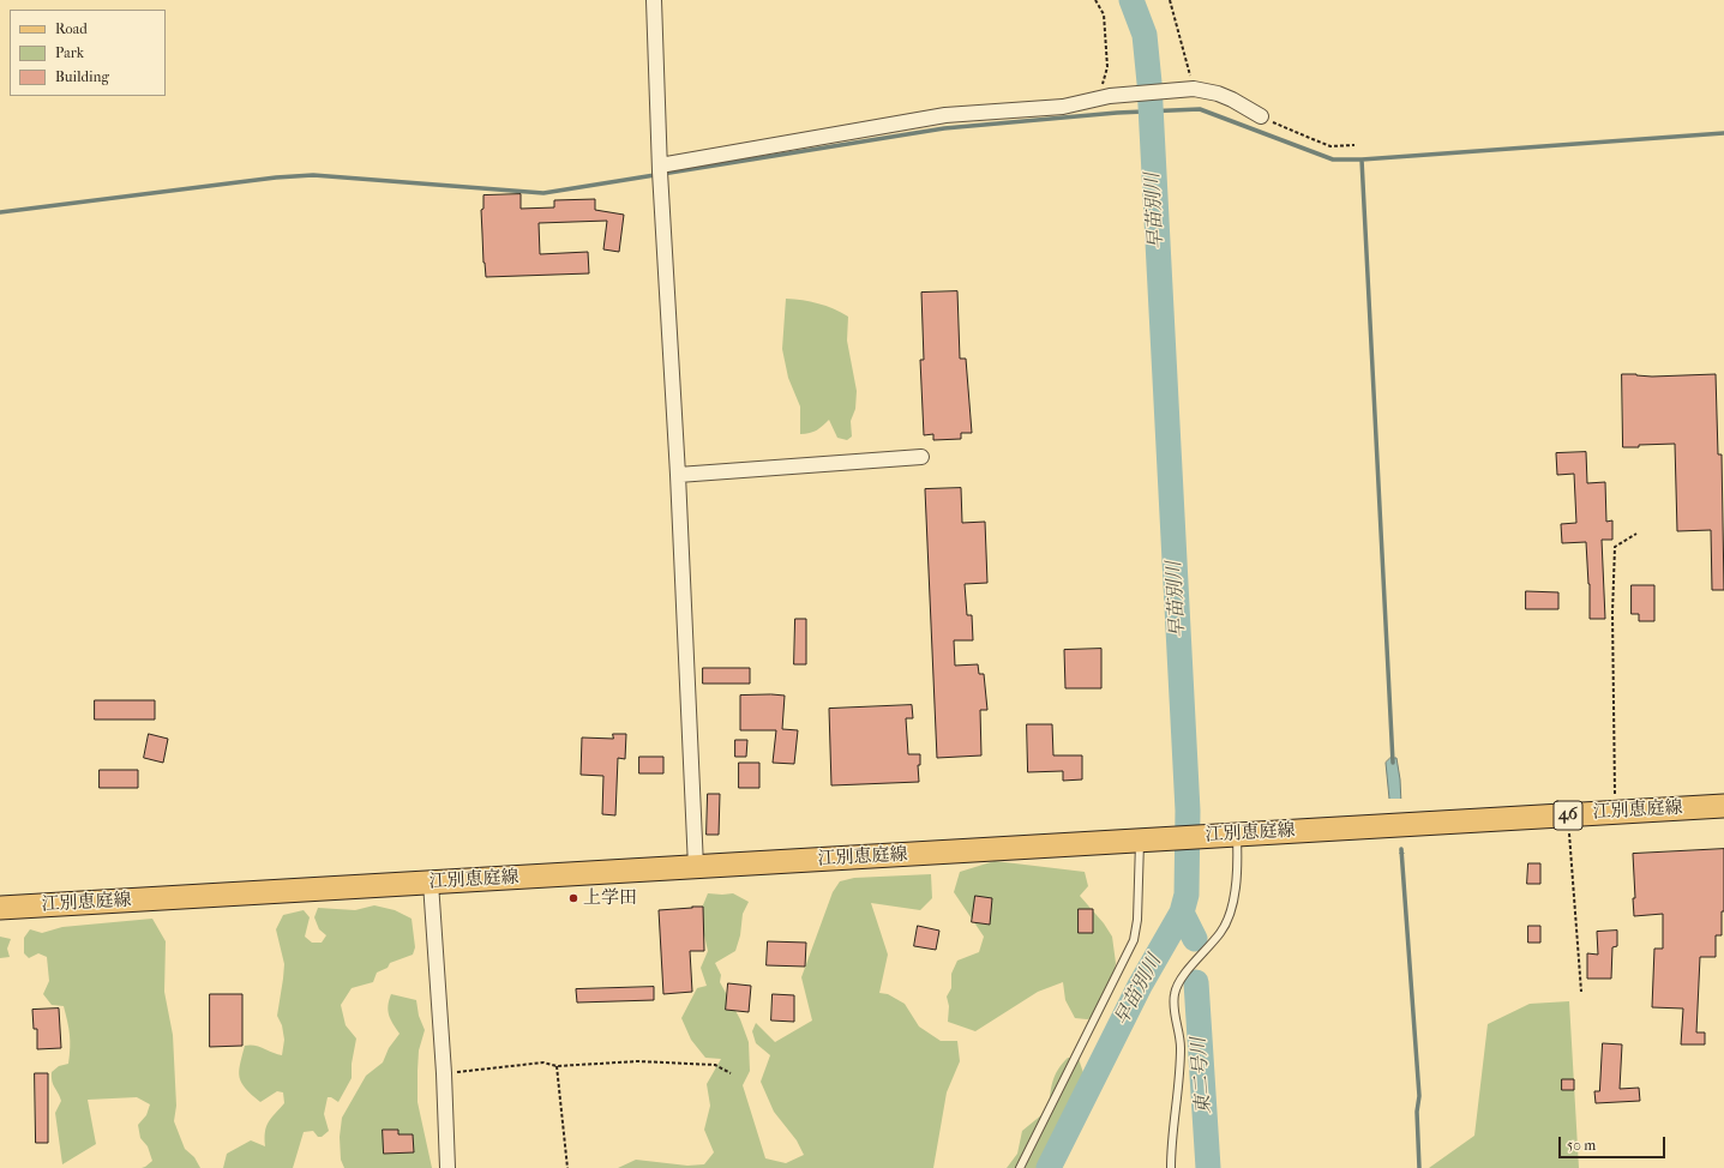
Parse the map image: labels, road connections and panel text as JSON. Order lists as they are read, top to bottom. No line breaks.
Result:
{"streets":{"main road":["江別恵庭線","46"]},"water":["早苗別川","東二号川"],"places":["上学田"],"legend":["Road","Park","Building"],"scale_bar":"50 m"}
